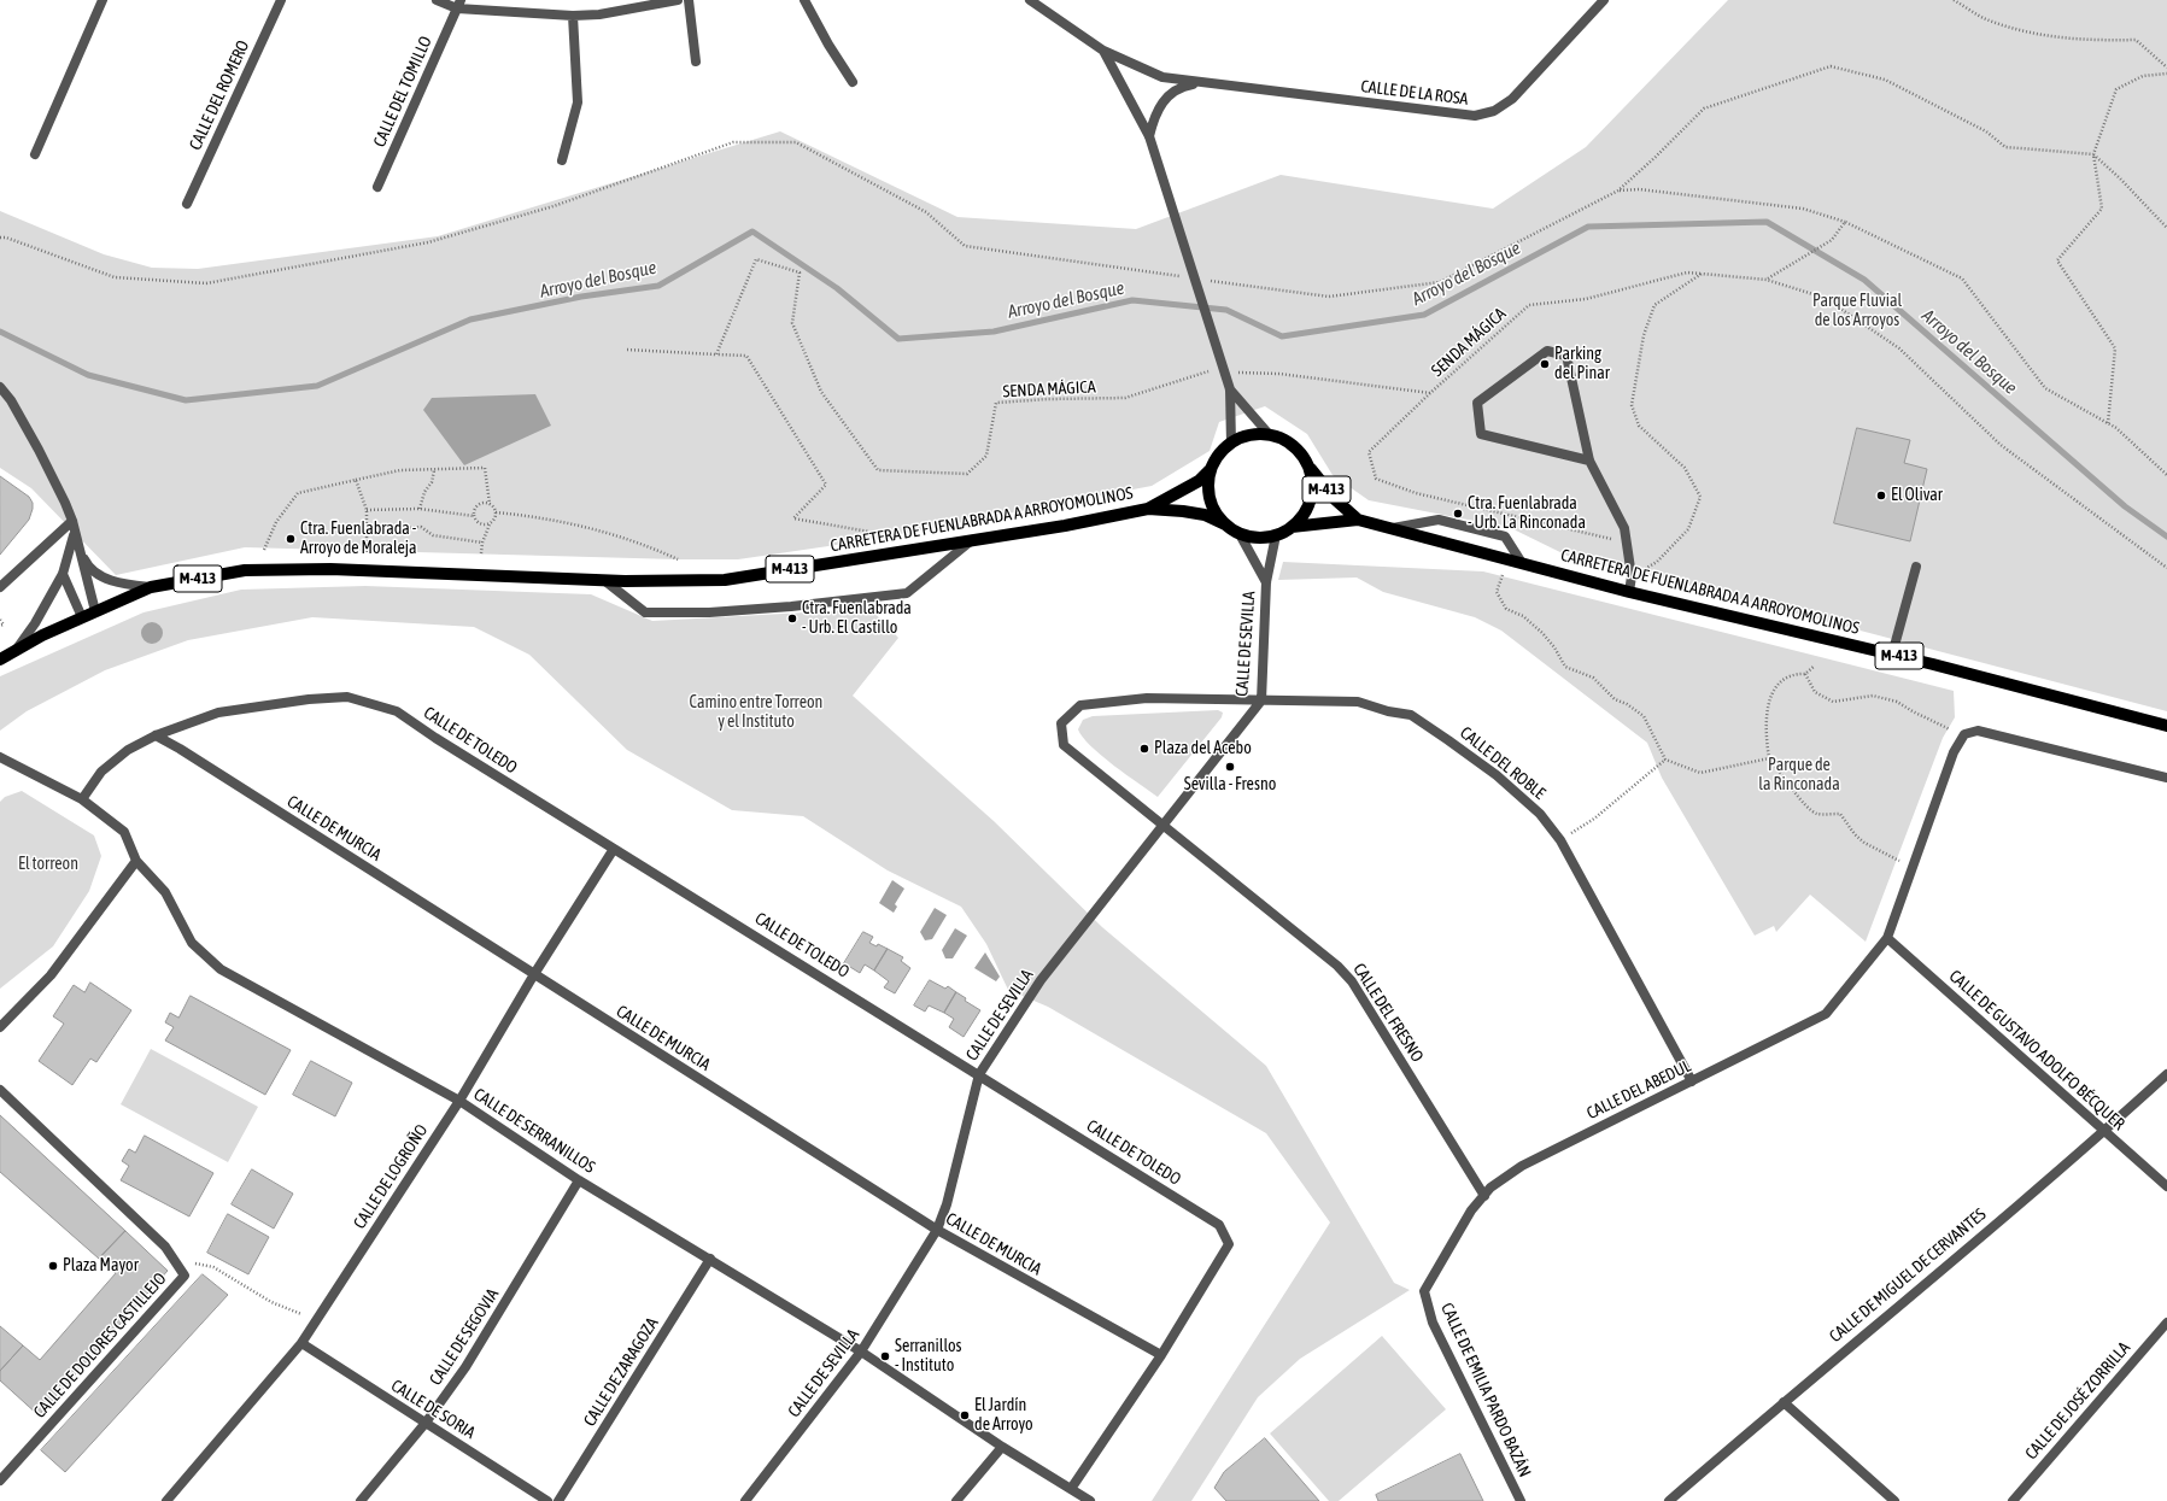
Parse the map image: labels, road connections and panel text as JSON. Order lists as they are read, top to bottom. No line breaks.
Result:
{"streets":{"main road":["M-413","CARRETERA DE FUENLABRADA A ARROYOMOLINOS"],"street":["CALLE DEL TOMILLO","CALLE DE LA ROSA","CALLE DEL ROMERO","CALLE DE SEVILLA","CALLE DE TOLEDO","CALLE DEL ROBLE","CALLE DE MURCIA","CALLE DEL FRESNO","CALLE DE GUSTAVO ADOLFO BÉCQUER","CALLE DEL ABEDUL","CALLE DE SERRANILLOS","CALLE DE LOGROÑO","CALLE DE MIGUEL DE CERVANTES","CALLE DE SEGOVIA","CALLE DE DOLORES CASTILLEJO","CALLE DE ZARAGOZA","CALLE DE EMILIA PARDO BAZÁN","CALLE DE JOSÉ ZORRILLA","CALLE DE SORIA"],"path":["SENDA MÁGICA"]},"crossings":[["M-413","CARRETERA DE FUENLABRADA A ARROYOMOLINOS"],["M-413","CALLE DE SEVILLA"],["CARRETERA DE FUENLABRADA A ARROYOMOLINOS","CALLE DE SEVILLA"],["CALLE DE SEVILLA","CALLE DE TOLEDO"],["CALLE DE SEVILLA","CALLE DEL ROBLE"],["CALLE DE SEVILLA","CALLE DE MURCIA"],["CALLE DE SEVILLA","CALLE DEL FRESNO"],["CALLE DE SEVILLA","CALLE DE SERRANILLOS"],["CALLE DE TOLEDO","CALLE DE MURCIA"],["CALLE DE TOLEDO","CALLE DE SERRANILLOS"],["CALLE DE TOLEDO","CALLE DE LOGROÑO"],["CALLE DEL ROBLE","CALLE DEL ABEDUL"],["CALLE DE MURCIA","CALLE DE LOGROÑO"],["CALLE DEL FRESNO","CALLE DEL ABEDUL"],["CALLE DE GUSTAVO ADOLFO BÉCQUER","CALLE DEL ABEDUL"],["CALLE DE GUSTAVO ADOLFO BÉCQUER","CALLE DE MIGUEL DE CERVANTES"],["CALLE DEL ABEDUL","CALLE DE EMILIA PARDO BAZÁN"],["CALLE DE SERRANILLOS","CALLE DE LOGROÑO"],["CALLE DE SERRANILLOS","CALLE DE SEGOVIA"],["CALLE DE SERRANILLOS","CALLE DE ZARAGOZA"],["CALLE DE LOGROÑO","CALLE DE SORIA"],["CALLE DE SEGOVIA","CALLE DE SORIA"]],"water":["Arroyo del Bosque"],"parks":["Parque Fluvial de los Arroyos","Camino entre Torreon y el Instituto","Parque de la Rinconada","El torreon"],"places":["Parking del Pinar","El Olivar","Ctra. Fuenlabrada - Urb. La Rinconada","Ctra. Fuenlabrada - Arroyo de Moraleja","Ctra. Fuenlabrada - Urb. El Castillo","Plaza del Acebo","Sevilla - Fresno","Plaza Mayor","Serranillos - Instituto","El Jardín de Arroyo"]}
